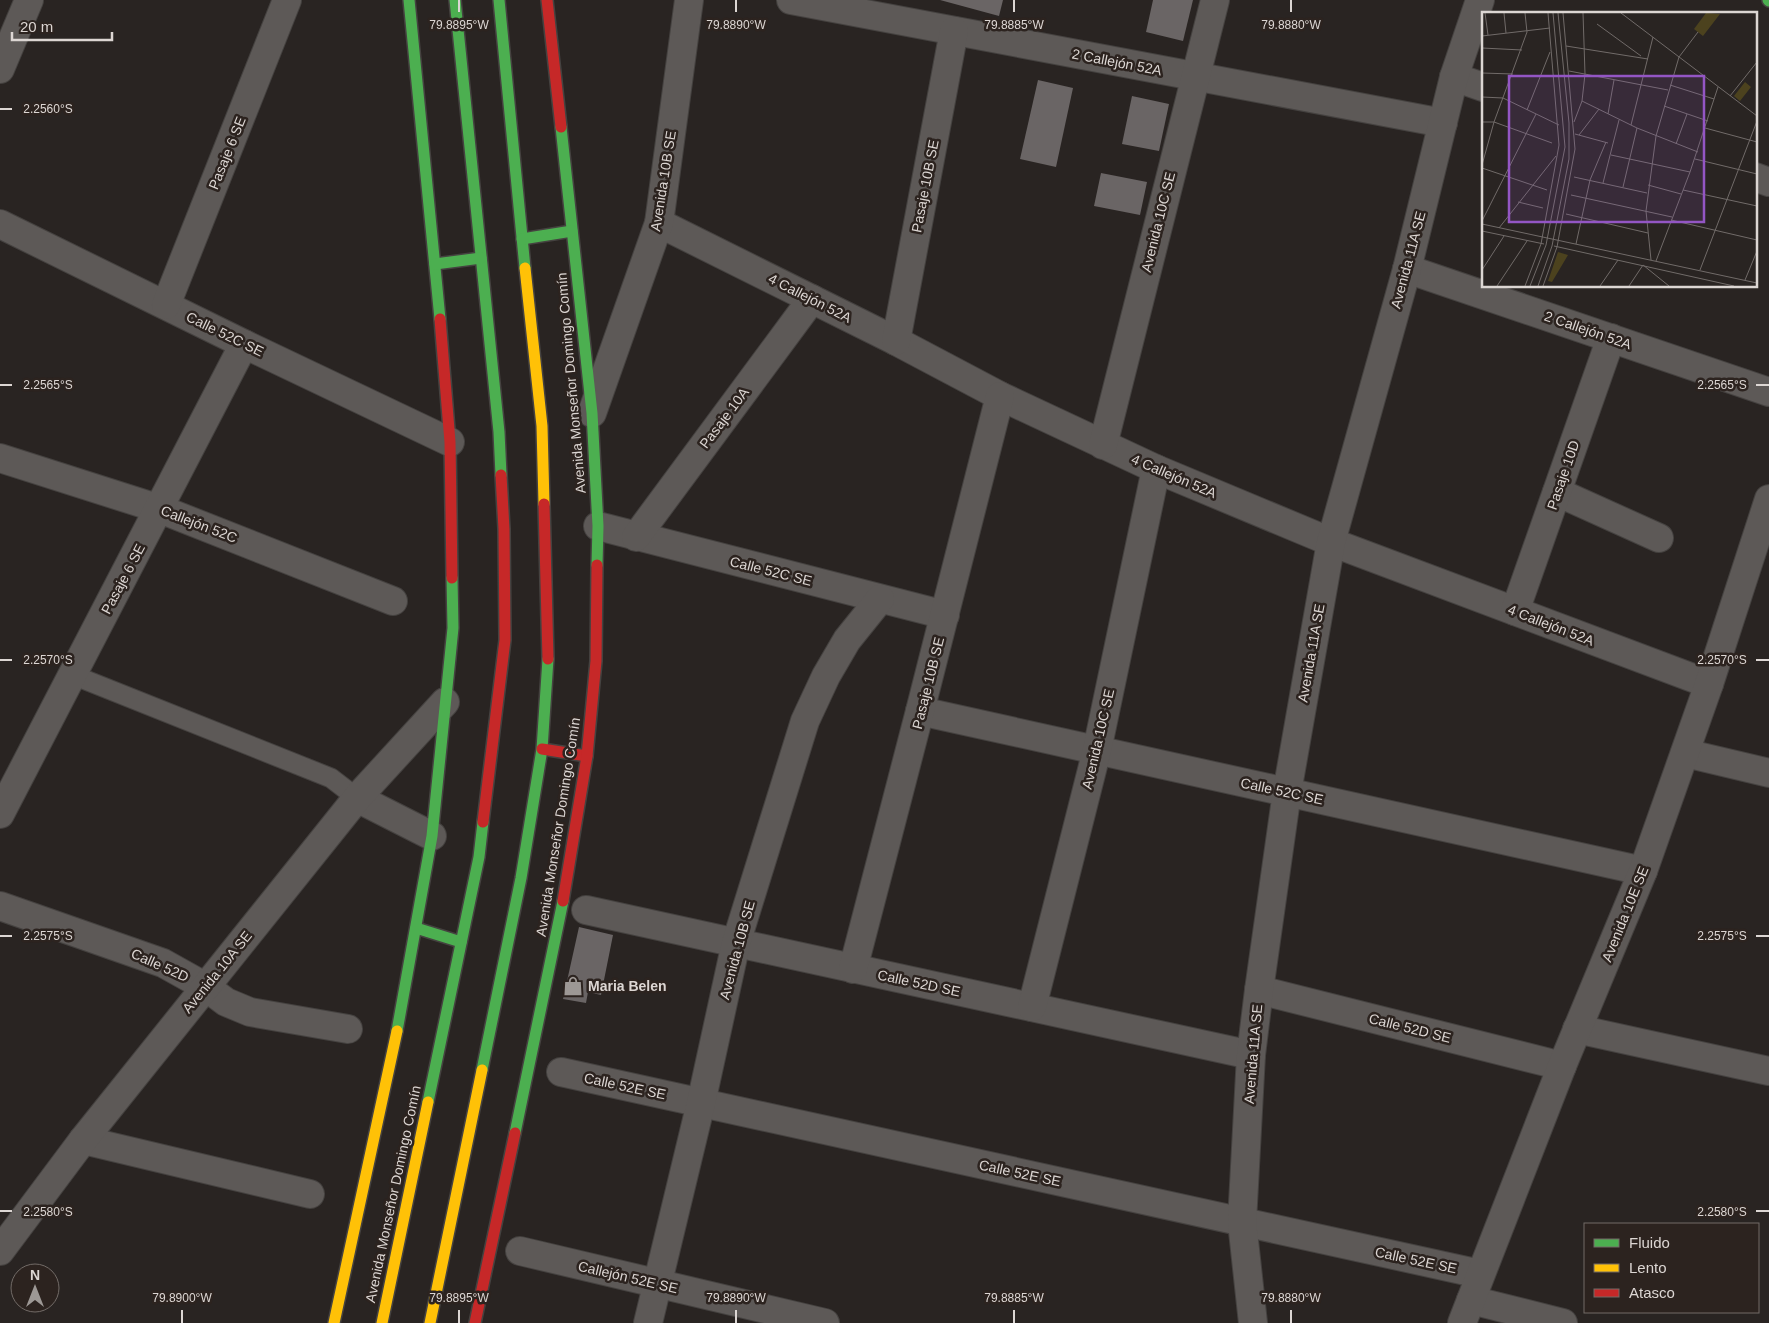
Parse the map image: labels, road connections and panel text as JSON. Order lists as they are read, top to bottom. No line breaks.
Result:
{"streets":{"main road":["Avenida Monseñor Domingo Comín"],"street":["2 Callejón 52A","Pasaje 6 SE","Avenida 10B SE","Pasaje 10B SE","Avenida 10C SE","Avenida 11A SE","4 Callejón 52A","Calle 52C SE","Pasaje 10A","Pasaje 10D","Callejón 52C","Avenida 10E SE","Calle 52D","Avenida 10A SE","Calle 52D SE","Calle 52E SE","Callejón 52E SE"]},"crossings":[["2 Callejón 52A","Pasaje 10B SE"],["2 Callejón 52A","Avenida 10C SE"],["2 Callejón 52A","Avenida 11A SE"],["2 Callejón 52A","Pasaje 10D"],["Pasaje 6 SE","Calle 52C SE"],["Pasaje 6 SE","Callejón 52C"],["Avenida 10B SE","4 Callejón 52A"],["Avenida 10B SE","Calle 52C SE"],["Avenida 10B SE","Avenida Monseñor Domingo Comín"],["Avenida 10B SE","Calle 52D SE"],["Avenida 10B SE","Calle 52E SE"],["Avenida 10B SE","Callejón 52E SE"],["Pasaje 10B SE","4 Callejón 52A"],["Pasaje 10B SE","Calle 52C SE"],["Pasaje 10B SE","Calle 52D SE"],["Avenida 10C SE","4 Callejón 52A"],["Avenida 10C SE","Calle 52C SE"],["Avenida 10C SE","Calle 52D SE"],["Avenida 11A SE","4 Callejón 52A"],["Avenida 11A SE","Calle 52C SE"],["Avenida 11A SE","Calle 52D SE"],["Avenida 11A SE","Calle 52E SE"],["4 Callejón 52A","Pasaje 10A"],["4 Callejón 52A","Pasaje 10D"],["4 Callejón 52A","Avenida 10E SE"],["Calle 52C SE","Avenida Monseñor Domingo Comín"],["Calle 52C SE","Pasaje 10A"],["Calle 52C SE","Avenida 10E SE"],["Avenida 10E SE","Calle 52D SE"],["Avenida 10E SE","Calle 52E SE"],["Calle 52D","Avenida 10A SE"]],"places":{"shop":["Maria Belen"]},"legend":["Fluido","Lento","Atasco"],"scale_bar":"20 m","north":"top","coordinates":["79.8895°W","79.8890°W","79.8885°W","79.8880°W","2.2560°S","2.2565°S","2.2570°S","2.2575°S","2.2580°S","79.8900°W"]}
